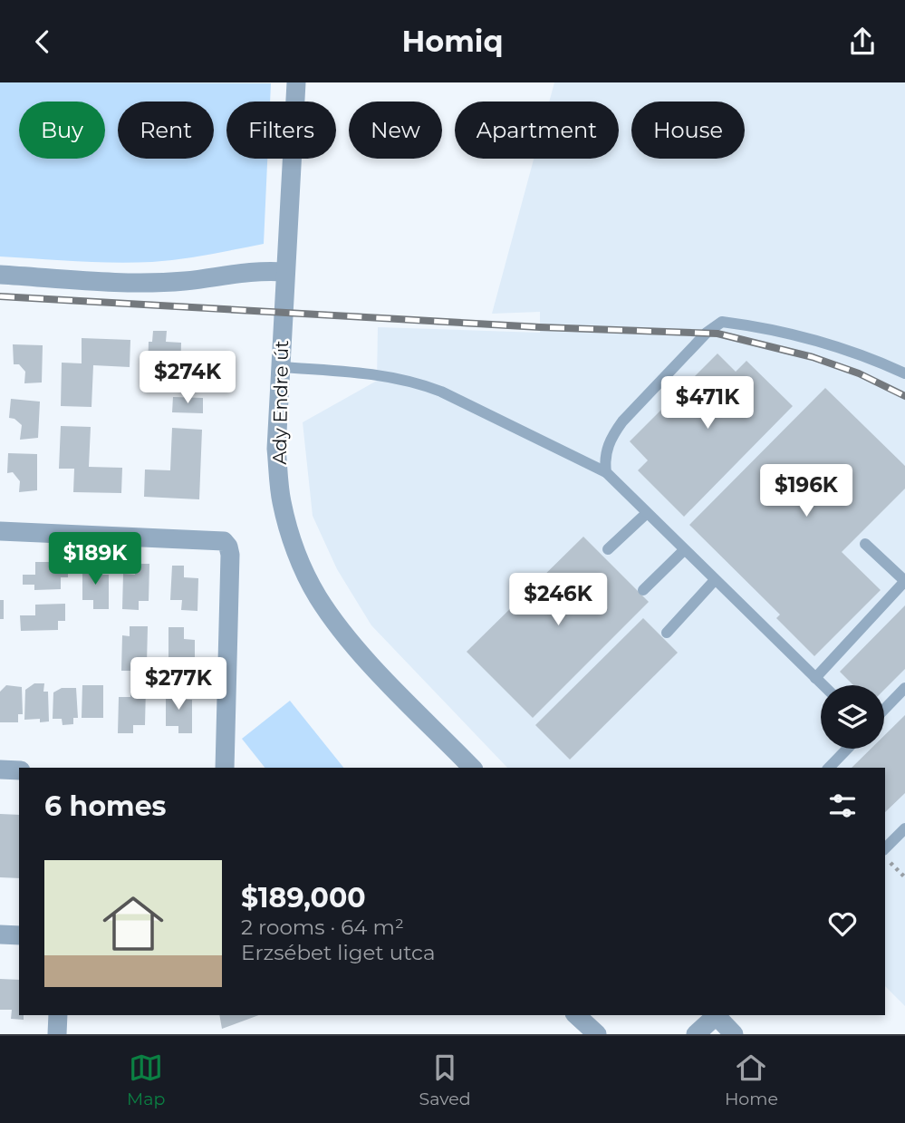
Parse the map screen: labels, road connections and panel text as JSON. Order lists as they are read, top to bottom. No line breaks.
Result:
{"streets":{"street":["Ady Endre út"]},"page":{"header":"Homiq","chip":["Buy","Rent","Filters","New","Apartment","House"],"price":["$274K","$471K","$196K","$189K","$246K","$277K"],"heading":"6 homes","list":[{"name":"$189,000","note":"2 rooms · 64 m² · Erzsébet liget utca"}],"tabs":["Map","Saved","Home"]}}
